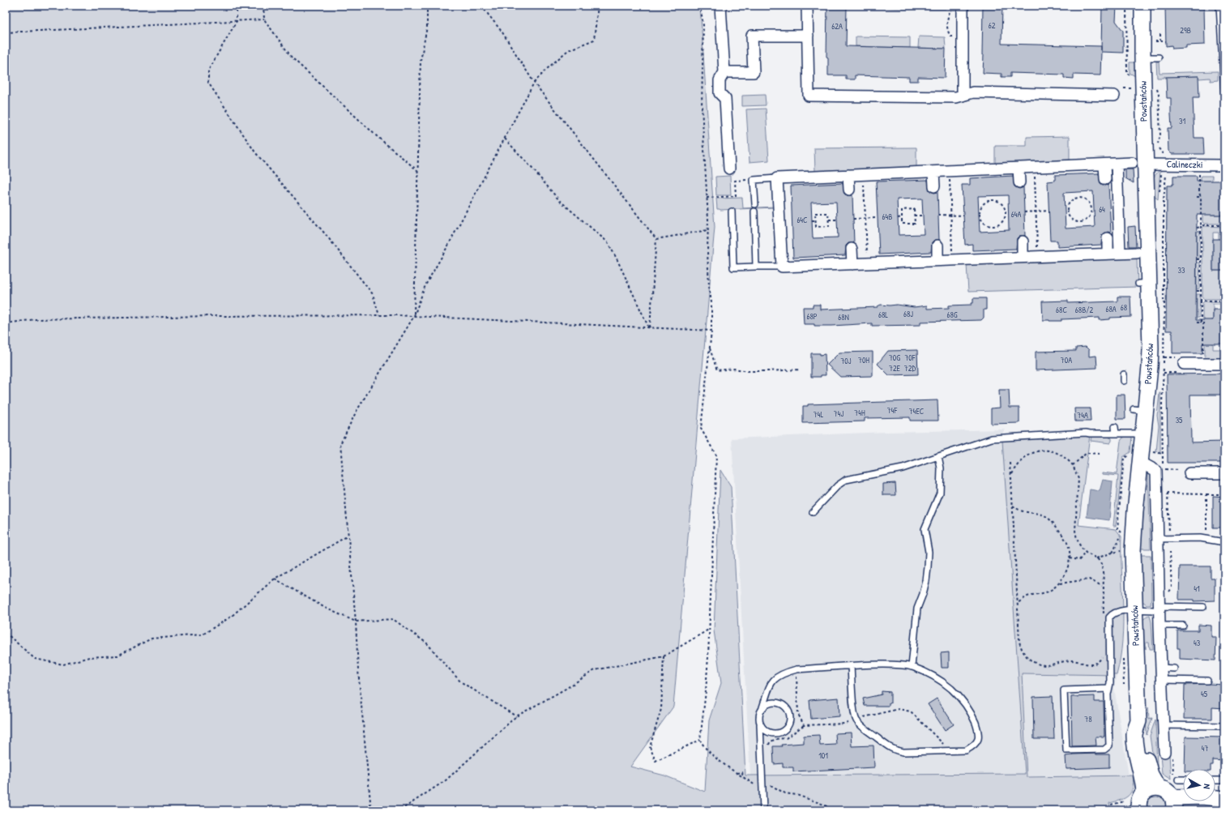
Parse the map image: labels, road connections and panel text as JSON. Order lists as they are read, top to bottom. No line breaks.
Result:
{"streets":{"street":["Powstańców","Calineczki"]},"crossings":[["Powstańców","Calineczki"]],"house_numbers":["62","62A","29B","31","64","64A","64B","64C","33","68","68A","68C","68B/2","68J","68L","68G","68P","68N","70G","70F","70H","70A","70J","72E","72D","74F","74EC","74H","74J","74L","74A","35","41","43","45","78","47","101"],"north":"right"}
